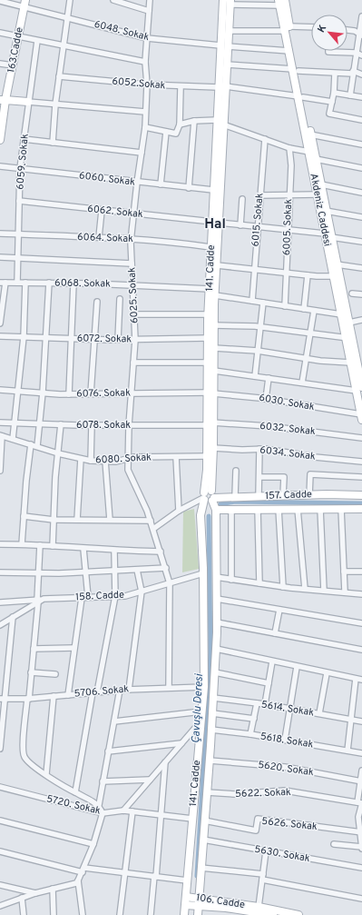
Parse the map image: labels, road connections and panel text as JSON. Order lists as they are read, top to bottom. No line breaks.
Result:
{"streets":{"street":["6048. Sokak","163.Cadde","6052.Sokak","6059. Sokak","6060. Sokak","Akdeniz Caddesi","6062. Sokak","6015. Sokak","6005. Sokak","6064. Sokak","141. Cadde","6068. Sokak","6025. Sokak","6072. Sokak","6076. Sokak","6030. Sokak","6078. Sokak","6032. Sokak","6034. Sokak","6080. Sokak","157. Cadde","158. Cadde","5706. Sokak","5614. Sokak","5618. Sokak","5620. Sokak","5622. Sokak","5720. Sokak","5626. Sokak","5630. Sokak","106. Cadde"]},"crossings":[["6048. Sokak","163.Cadde"],["6048. Sokak","Akdeniz Caddesi"],["6048. Sokak","141. Cadde"],["6048. Sokak","6025. Sokak"],["6052.Sokak","Akdeniz Caddesi"],["6052.Sokak","141. Cadde"],["6052.Sokak","6025. Sokak"],["6059. Sokak","6060. Sokak"],["6059. Sokak","6062. Sokak"],["6059. Sokak","6064. Sokak"],["6059. Sokak","6068. Sokak"],["6060. Sokak","141. Cadde"],["6060. Sokak","6025. Sokak"],["Akdeniz Caddesi","6062. Sokak"],["Akdeniz Caddesi","6030. Sokak"],["6062. Sokak","6015. Sokak"],["6062. Sokak","6005. Sokak"],["6062. Sokak","141. Cadde"],["6062. Sokak","6025. Sokak"],["6064. Sokak","141. Cadde"],["6064. Sokak","6025. Sokak"],["141. Cadde","6068. Sokak"],["141. Cadde","6072. Sokak"],["141. Cadde","6076. Sokak"],["141. Cadde","6030. Sokak"],["141. Cadde","6078. Sokak"],["141. Cadde","6032. Sokak"],["141. Cadde","6034. Sokak"],["141. Cadde","6080. Sokak"],["141. Cadde","157. Cadde"],["141. Cadde","158. Cadde"],["141. Cadde","5706. Sokak"],["141. Cadde","5614. Sokak"],["141. Cadde","5618. Sokak"],["141. Cadde","5620. Sokak"],["141. Cadde","5622. Sokak"],["141. Cadde","5720. Sokak"],["141. Cadde","5626. Sokak"],["141. Cadde","5630. Sokak"],["141. Cadde","106. Cadde"],["6068. Sokak","6025. Sokak"],["6025. Sokak","6072. Sokak"],["6025. Sokak","6076. Sokak"],["6025. Sokak","6078. Sokak"],["6025. Sokak","6080. Sokak"],["6025. Sokak","158. Cadde"],["6025. Sokak","5706. Sokak"],["6076. Sokak","6030. Sokak"],["6078. Sokak","6032. Sokak"]],"districts":["Hal"],"water":["Çavuşlu Deresi"],"north":"top left"}
